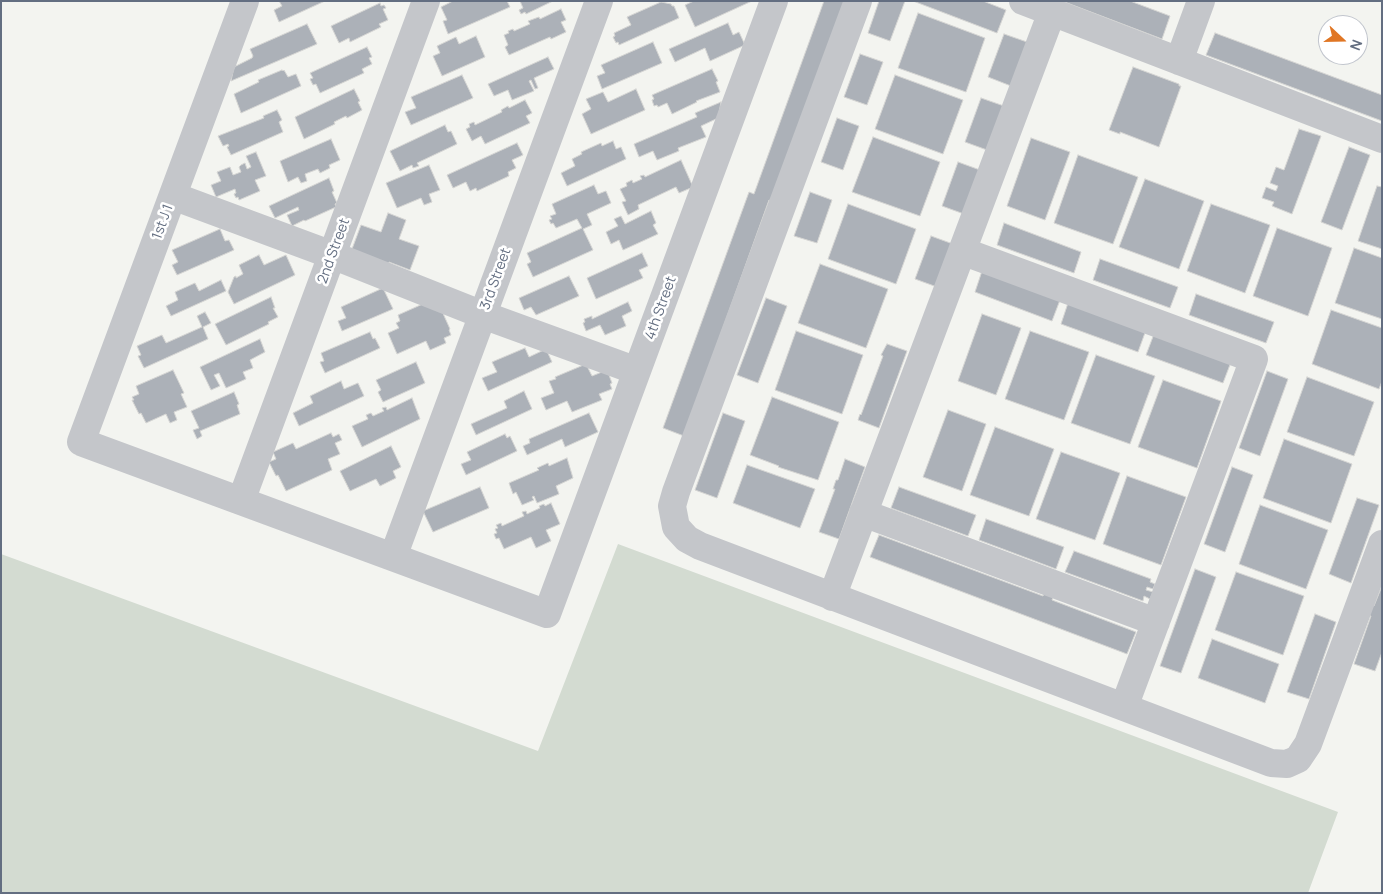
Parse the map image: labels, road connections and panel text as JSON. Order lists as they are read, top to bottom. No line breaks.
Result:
{"streets":{"street":["1st J 1","2nd Street","3rd Street","4th Street"]},"crossings":[["1st J 1","2nd Street"],["3rd Street","4th Street"]],"north":"right"}
